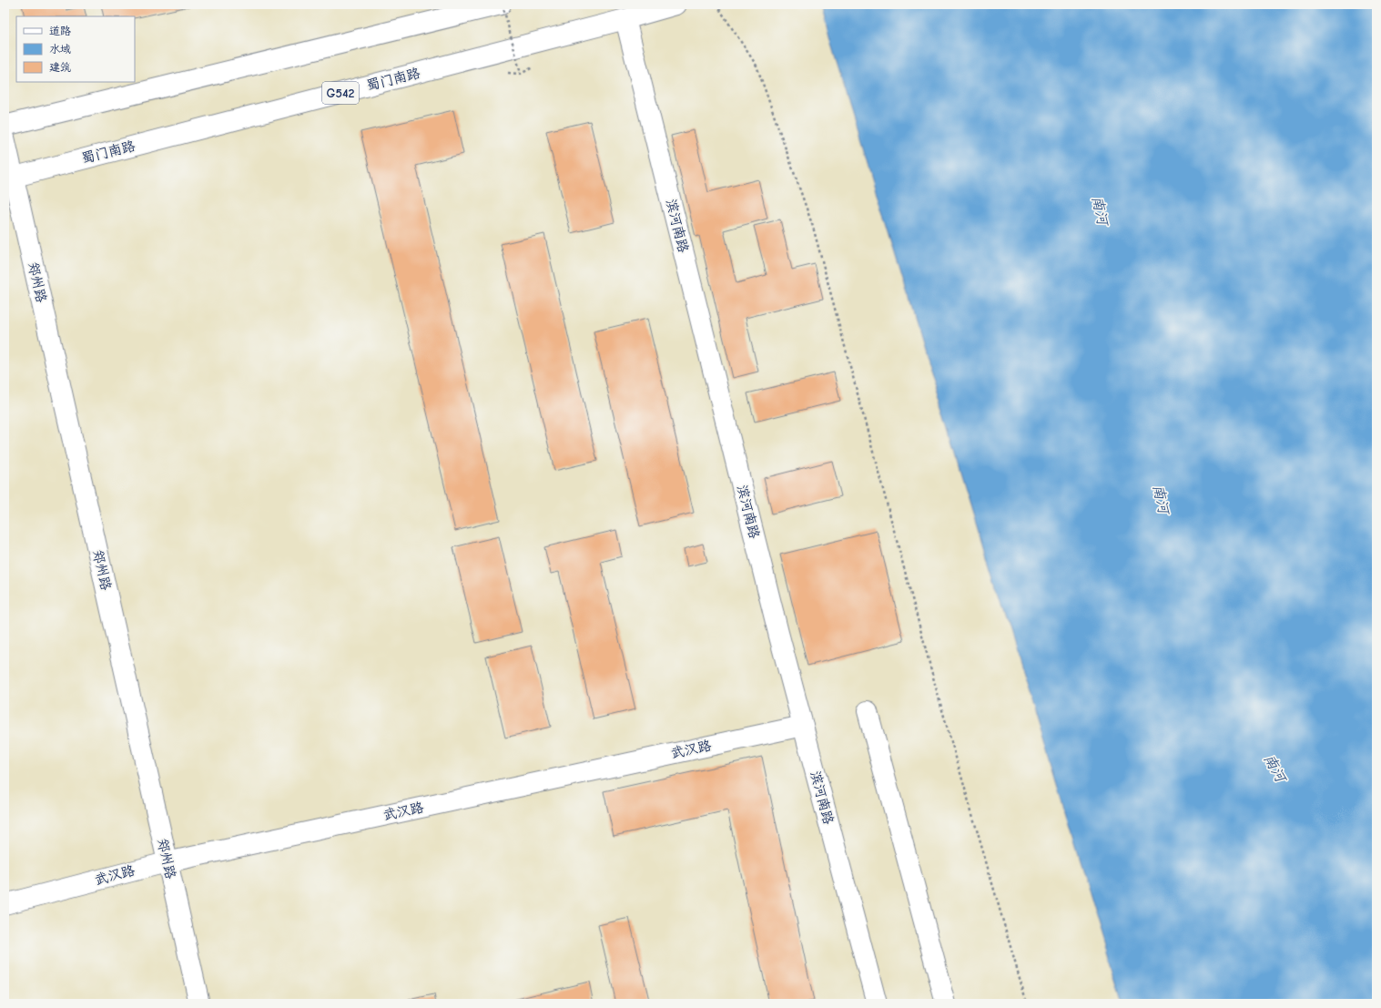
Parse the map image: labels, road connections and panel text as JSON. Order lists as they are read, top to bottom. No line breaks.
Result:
{"streets":{"main road":["蜀门南路","G542","滨河南路","郑州路","武汉路"]},"crossings":[["蜀门南路","滨河南路"],["蜀门南路","郑州路"],["滨河南路","武汉路"],["郑州路","武汉路"]],"water":["南河"],"legend":["道路","水域","建筑"]}
